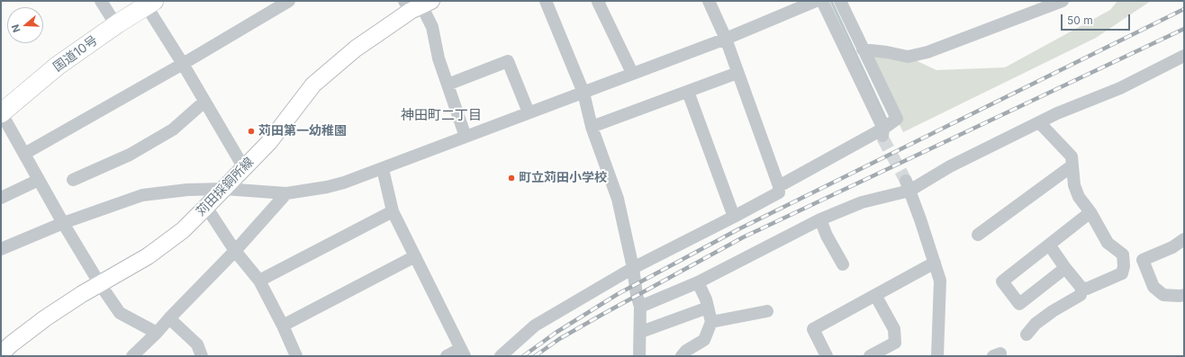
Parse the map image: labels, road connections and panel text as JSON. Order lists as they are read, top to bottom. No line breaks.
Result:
{"streets":{"highway":["国道10号"],"main road":["苅田採銅所線"]},"districts":["神田町二丁目"],"places":["苅田第一幼稚園","町立苅田小学校"],"scale_bar":"50 m","north":"left"}
